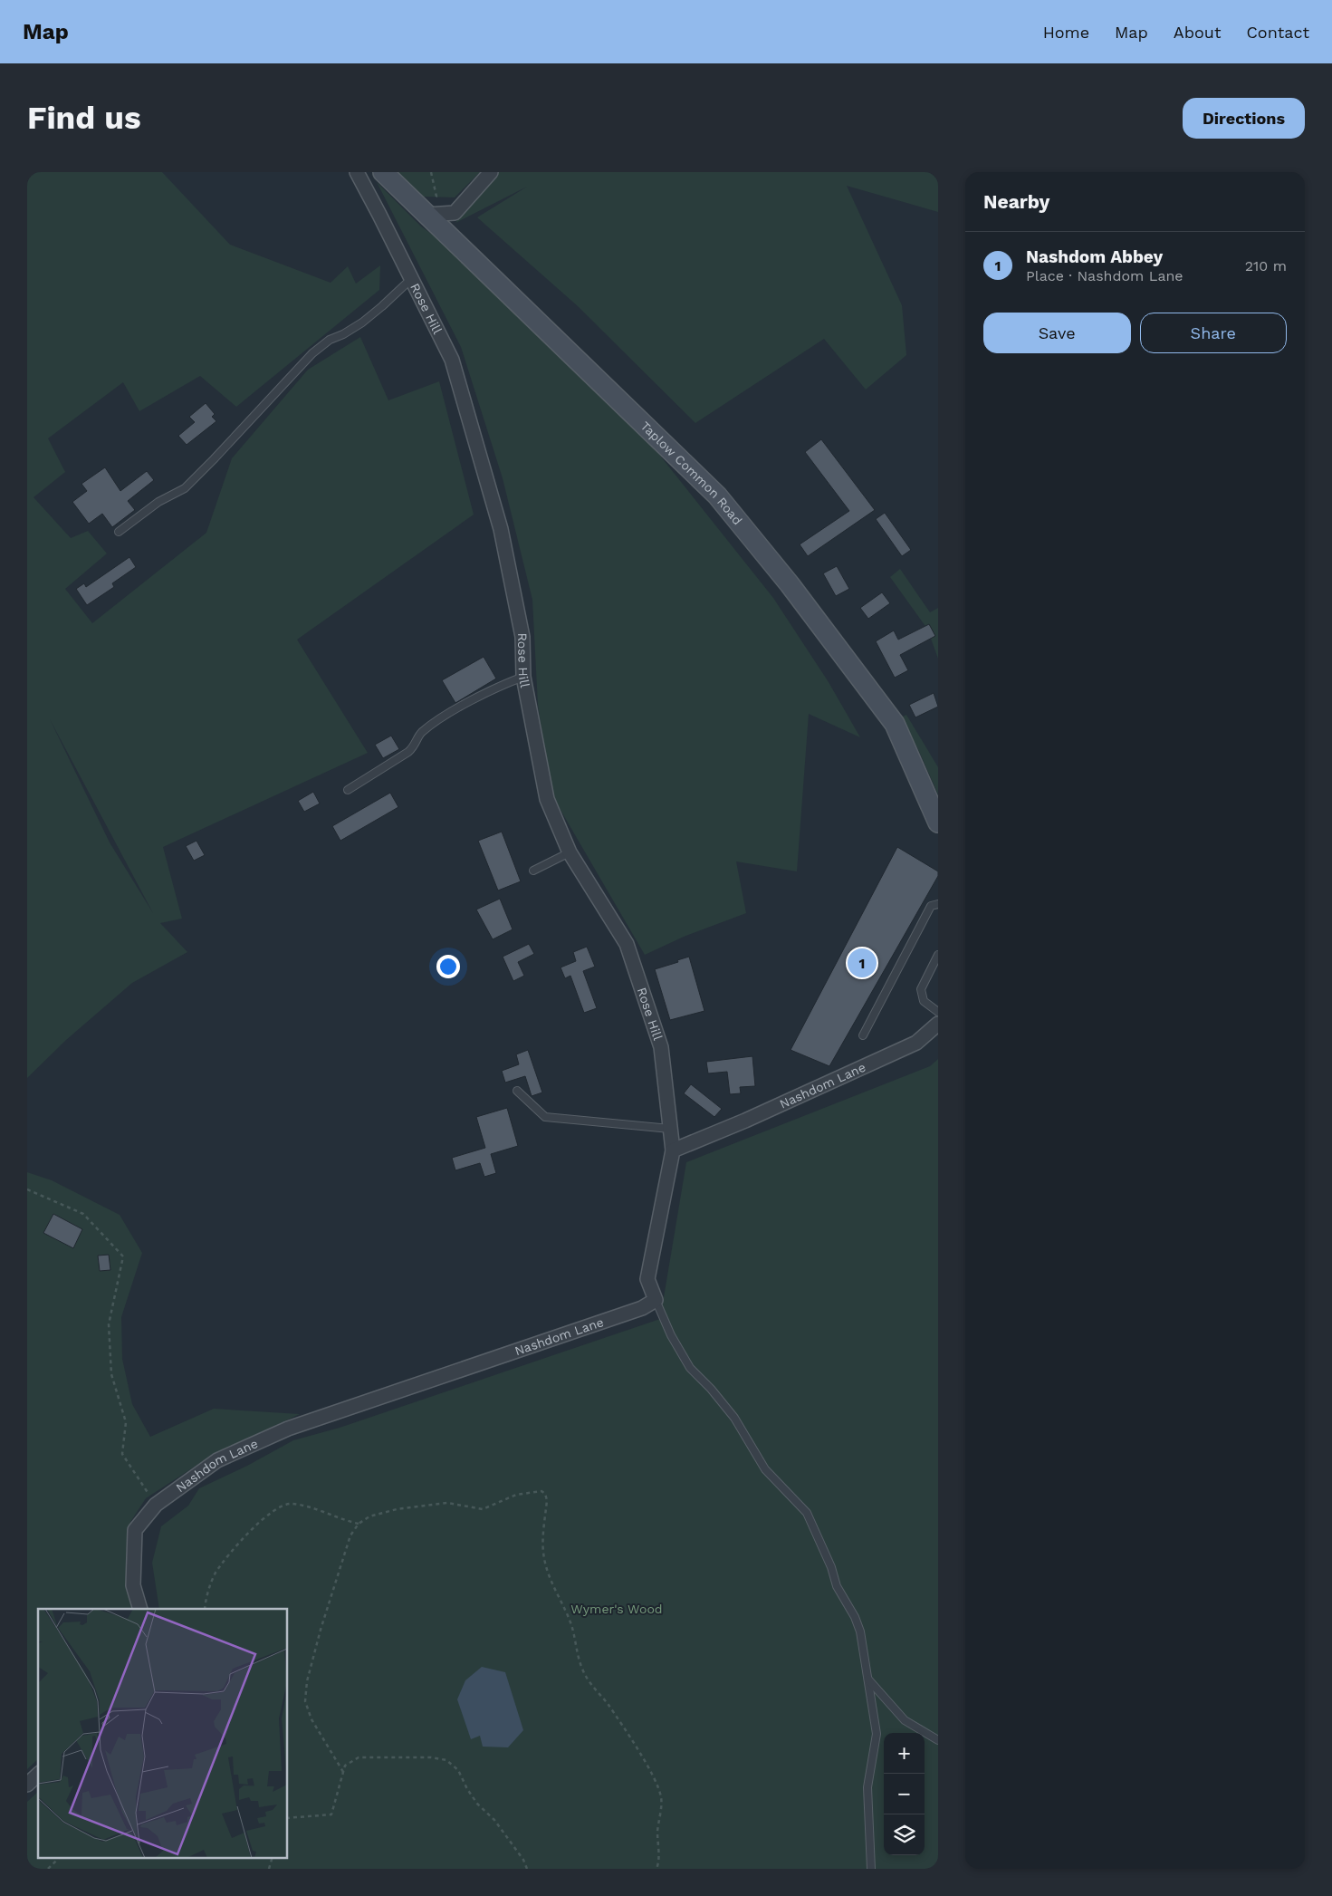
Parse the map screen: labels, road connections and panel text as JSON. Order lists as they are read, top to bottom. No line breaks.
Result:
{"streets":{"street":["Rose Hill","Taplow Common Road","Nashdom Lane"]},"crossings":[["Rose Hill","Nashdom Lane"]],"parks":["Wymer's Wood"],"page":{"header":"Map","nav":["Home","Map","About","Contact"],"buttons":["Directions",["Save","Share"]],"title":"Find us","heading":"Nearby","list":[{"mark":"1","name":"Nashdom Abbey","note":"Place · Nashdom Lane","value":"210 m"}],"pins":"1","map_buttons":["+","−"]}}
